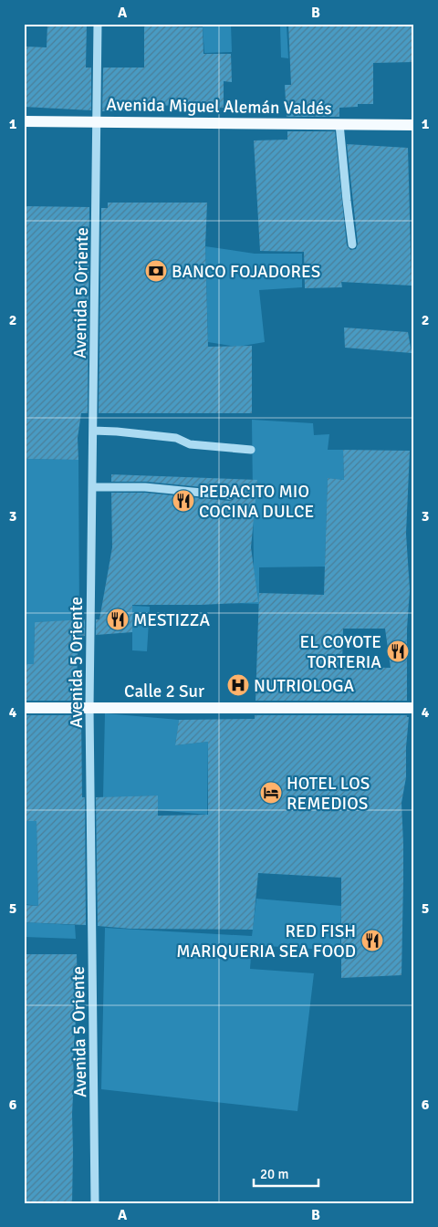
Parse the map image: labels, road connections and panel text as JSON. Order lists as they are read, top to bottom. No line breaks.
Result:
{"streets":{"main road":["Avenida Miguel Alemán Valdés","Calle 2 Sur"],"street":["Avenida 5 Oriente"]},"crossings":[["Avenida Miguel Alemán Valdés","Avenida 5 Oriente"],["Avenida 5 Oriente","Calle 2 Sur"]],"places":{"bank":["BANCO FOJADORES"],"restaurant":["PEDACITO MIO COCINA DULCE","MESTIZZA","EL COYOTE TORTERIA","RED FISH MARIQUERIA SEA FOOD"],"hospital":["NUTRIOLOGA"],"hotel":["HOTEL LOS REMEDIOS"]},"scale_bar":"20 m","grid":{"columns":["A","B"],"rows":["1","2","3","4","5","6"]}}
